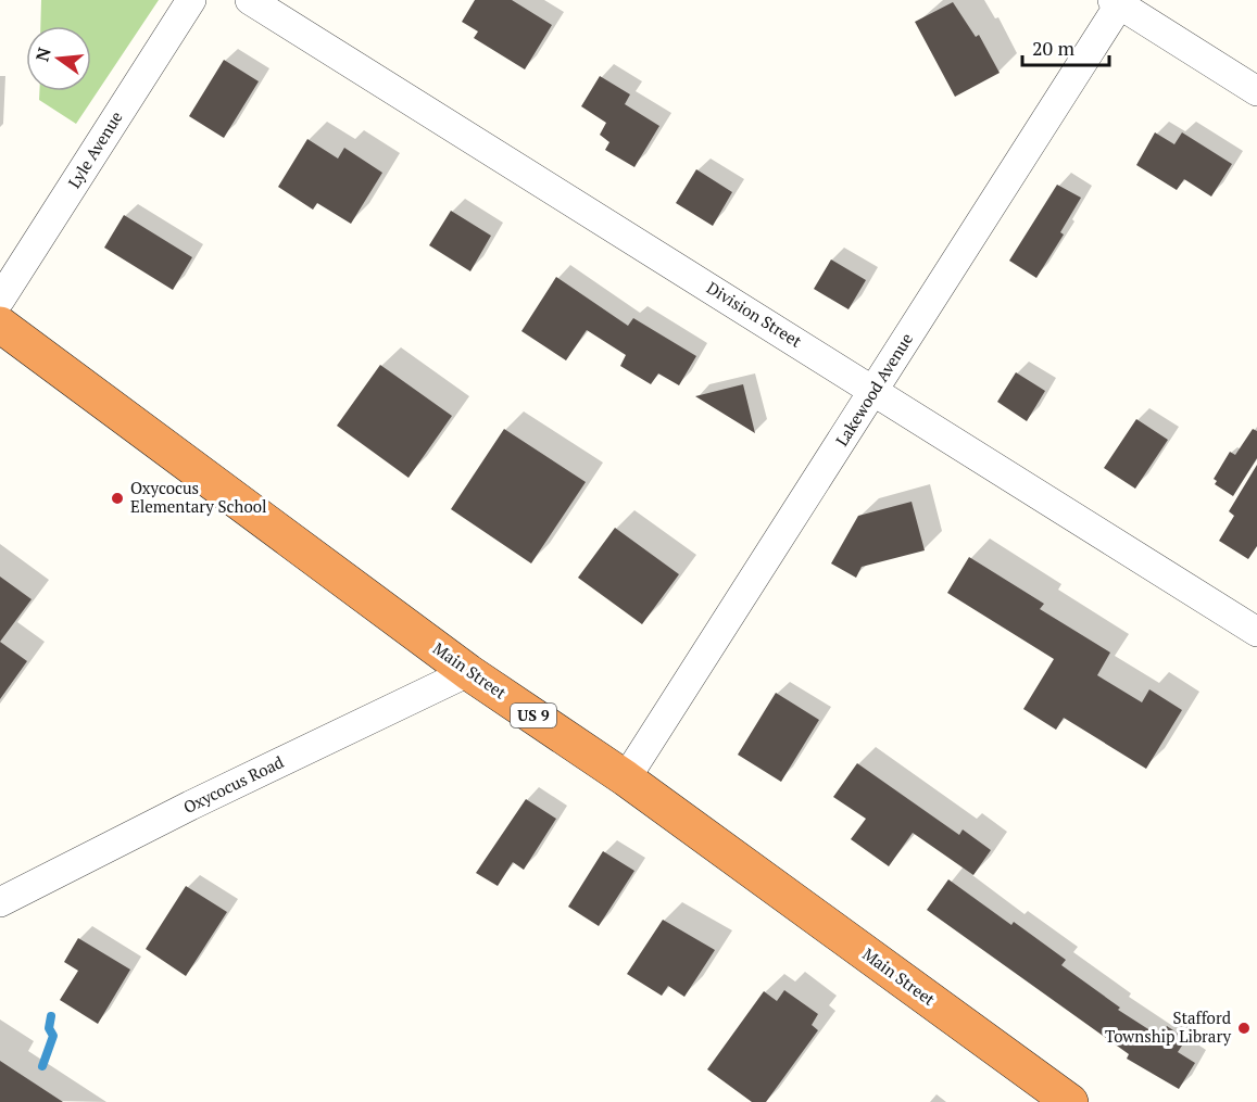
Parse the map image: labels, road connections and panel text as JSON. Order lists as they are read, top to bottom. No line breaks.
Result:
{"streets":{"highway":["Main Street","US 9"],"street":["Lyle Avenue","Division Street","Lakewood Avenue","Oxycocus Road"]},"crossings":[["Division Street","Lakewood Avenue"],["Lakewood Avenue","Main Street"],["Main Street","Oxycocus Road"]],"places":["Oxycocus Elementary School","Stafford Township Library"],"scale_bar":"20 m","north":"left"}
